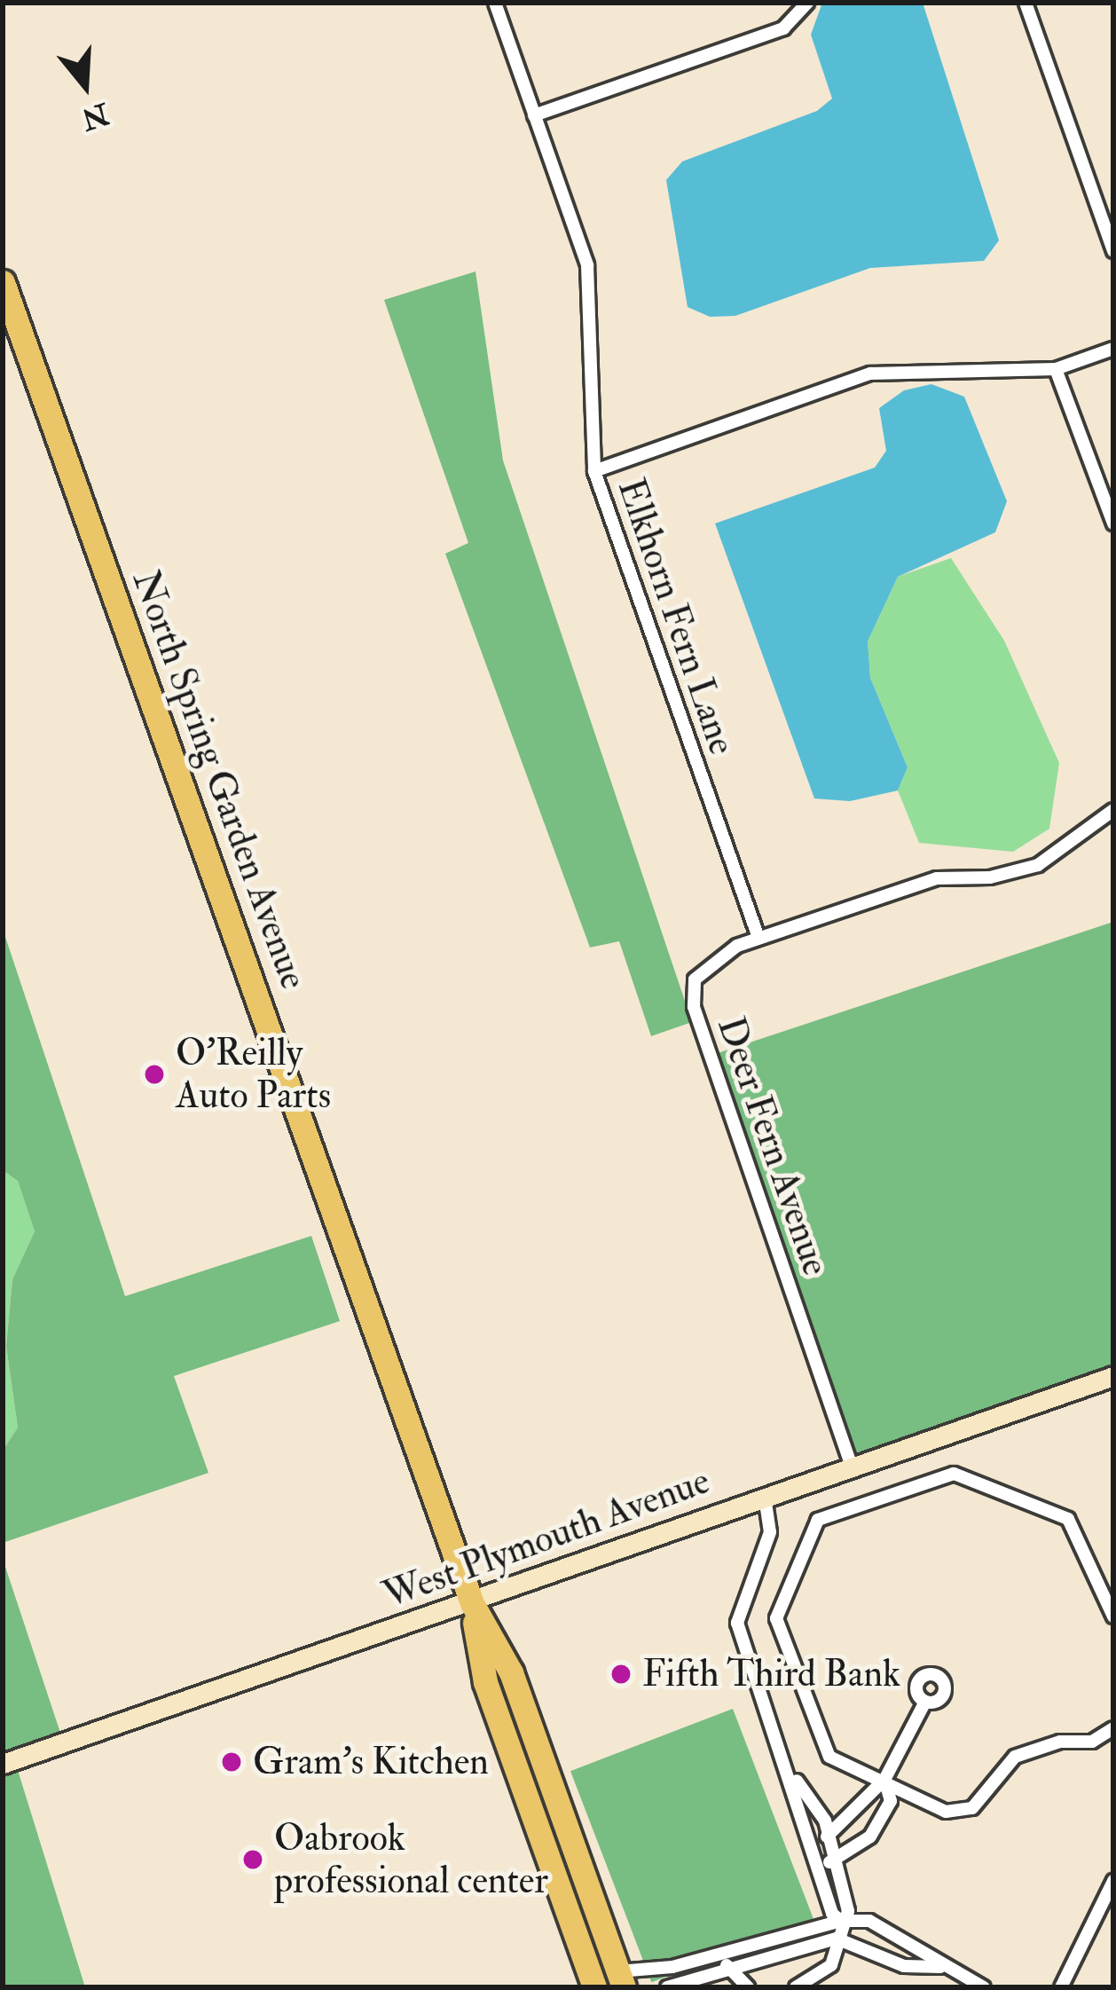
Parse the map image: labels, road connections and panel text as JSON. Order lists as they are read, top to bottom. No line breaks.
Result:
{"streets":{"highway":["North Spring Garden Avenue"],"street":["Elkhorn Fern Lane","Deer Fern Avenue","West Plymouth Avenue"]},"crossings":[["Elkhorn Fern Lane","Deer Fern Avenue"],["North Spring Garden Avenue","West Plymouth Avenue"],["Deer Fern Avenue","West Plymouth Avenue"]],"places":["O'Reilly Auto Parts","Fifth Third Bank","Gram's Kitchen","Oabrook professional center"],"north":"bottom"}
